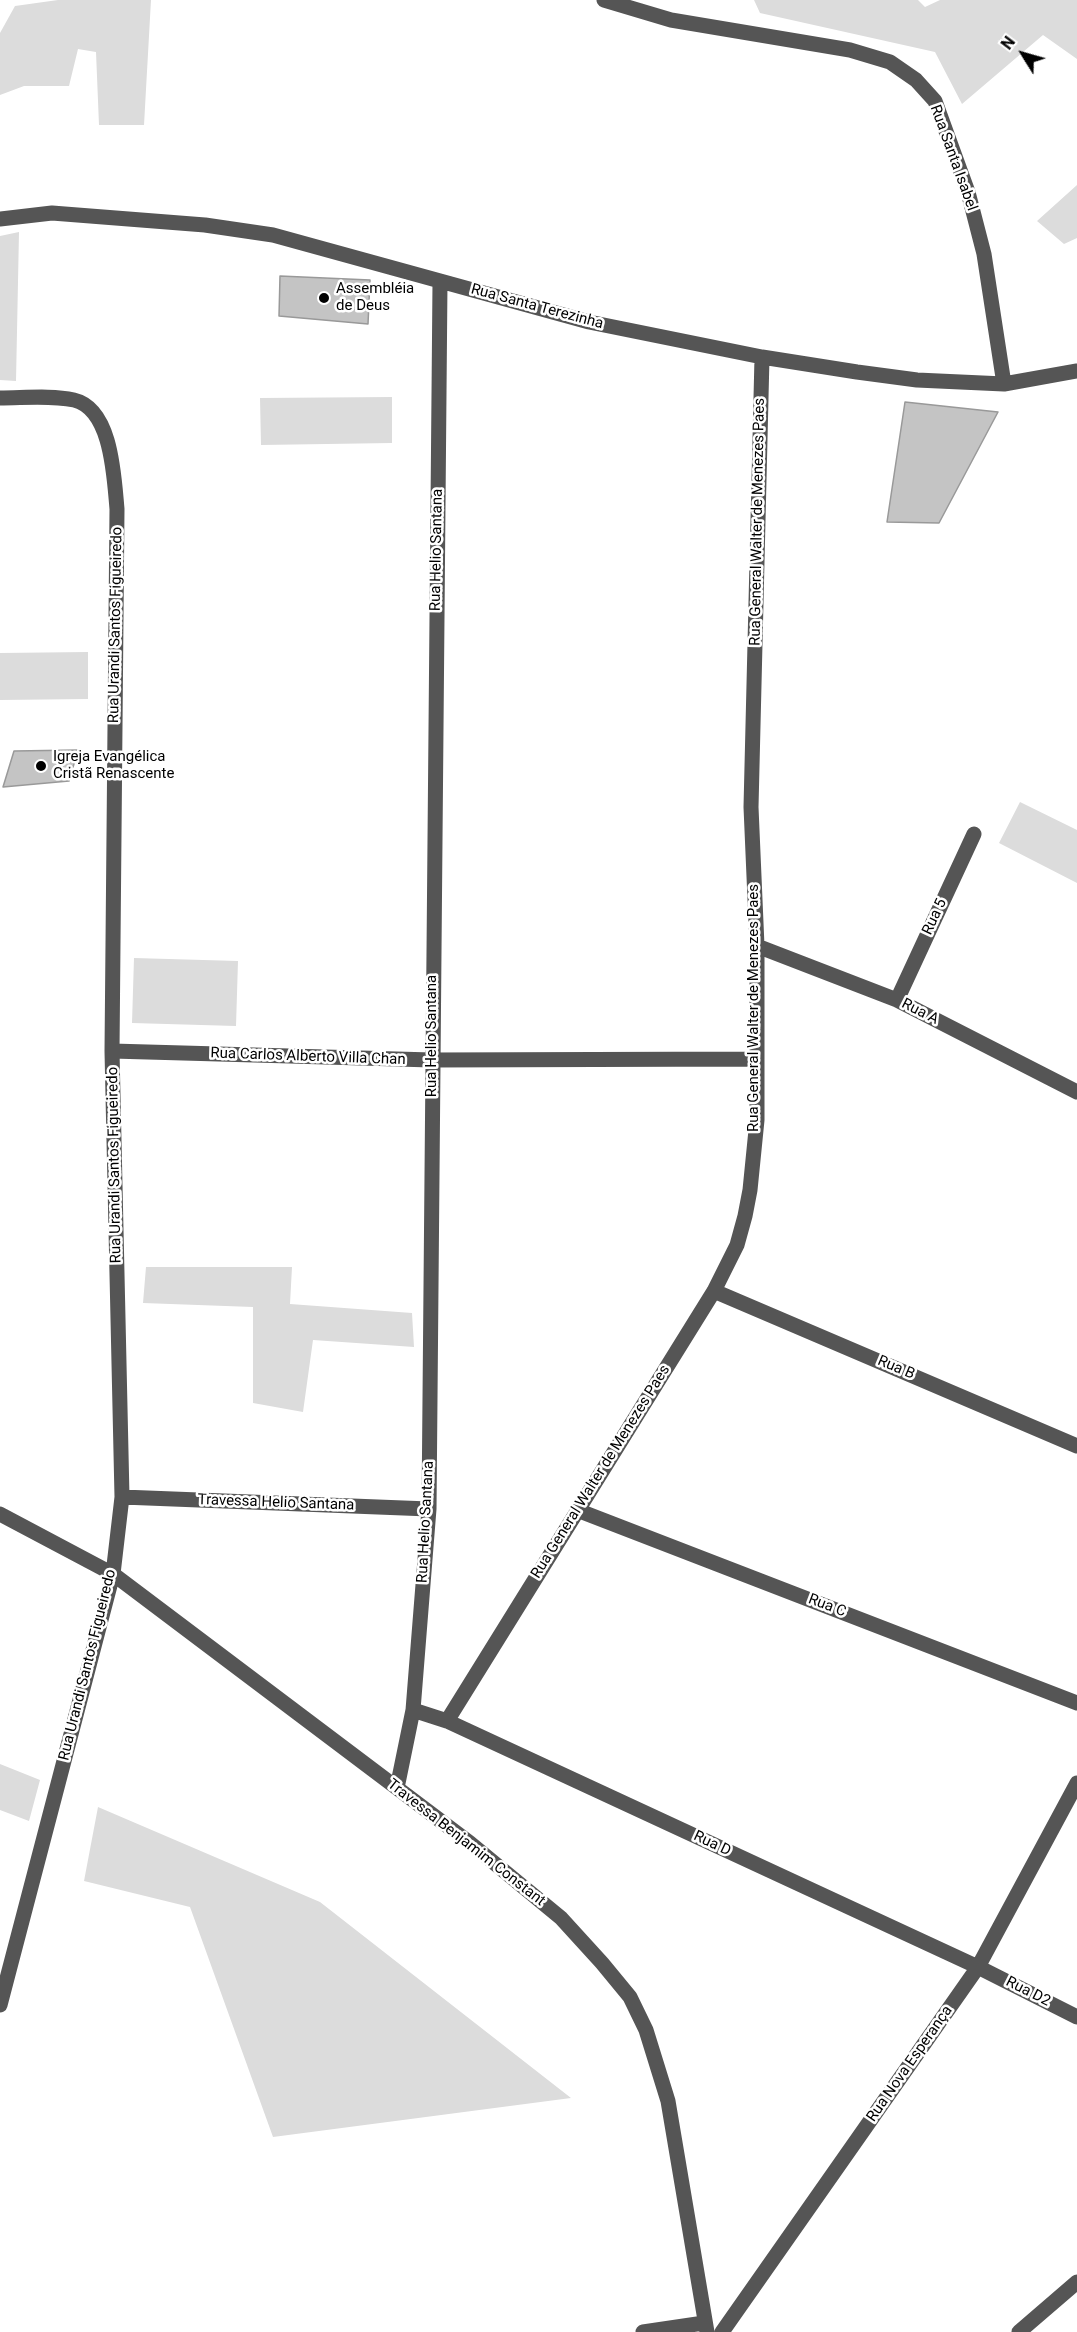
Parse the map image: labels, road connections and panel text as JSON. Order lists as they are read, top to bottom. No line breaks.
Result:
{"streets":{"street":["Rua Santa Isabel","Rua Santa Terezinha","Rua General Walter de Menezes Paes","Rua Helio Santana","Rua Urandi Santos Figueiredo","Rua 5","Rua A","Rua Carlos Alberto Villa Chan","Rua B","Travessa Helio Santana","Rua C","Travessa Benjamim Constant","Rua D","Rua D2","Rua Nova Esperança"]},"crossings":[["Rua Santa Isabel","Rua Santa Terezinha"],["Rua Santa Terezinha","Rua General Walter de Menezes Paes"],["Rua Santa Terezinha","Rua Helio Santana"],["Rua General Walter de Menezes Paes","Rua A"],["Rua General Walter de Menezes Paes","Rua Carlos Alberto Villa Chan"],["Rua General Walter de Menezes Paes","Rua B"],["Rua General Walter de Menezes Paes","Rua C"],["Rua General Walter de Menezes Paes","Rua D"],["Rua Helio Santana","Rua Carlos Alberto Villa Chan"],["Rua Helio Santana","Travessa Helio Santana"],["Rua Helio Santana","Travessa Benjamim Constant"],["Rua Urandi Santos Figueiredo","Rua Carlos Alberto Villa Chan"],["Rua Urandi Santos Figueiredo","Travessa Helio Santana"],["Rua Urandi Santos Figueiredo","Travessa Benjamim Constant"],["Rua 5","Rua A"],["Rua D","Rua D2"],["Rua D","Rua Nova Esperança"],["Rua D2","Rua Nova Esperança"]],"places":["Assembléia de Deus","Igreja Evangélica Cristã Renascente"],"north":"top left"}
